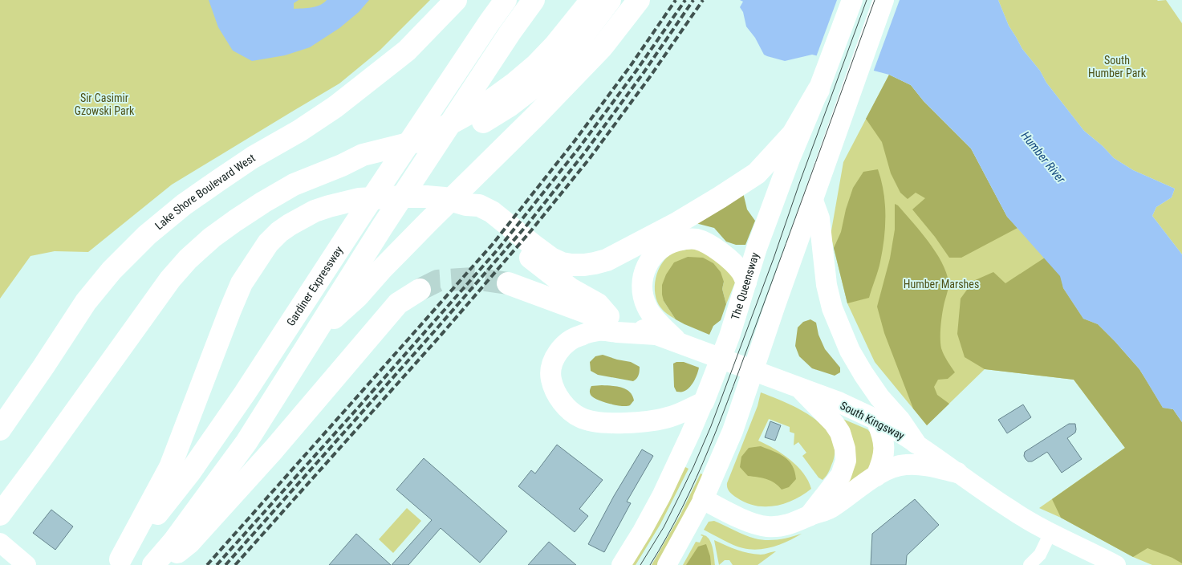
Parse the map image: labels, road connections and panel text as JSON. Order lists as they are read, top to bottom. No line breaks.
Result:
{"streets":{"highway":["Lake Shore Boulevard West","Gardiner Expressway"],"main road":["The Queensway","South Kingsway"]},"water":["Humber River"],"parks":["South Humber Park","Sir Casimir Gzowski Park","Humber Marshes"]}
